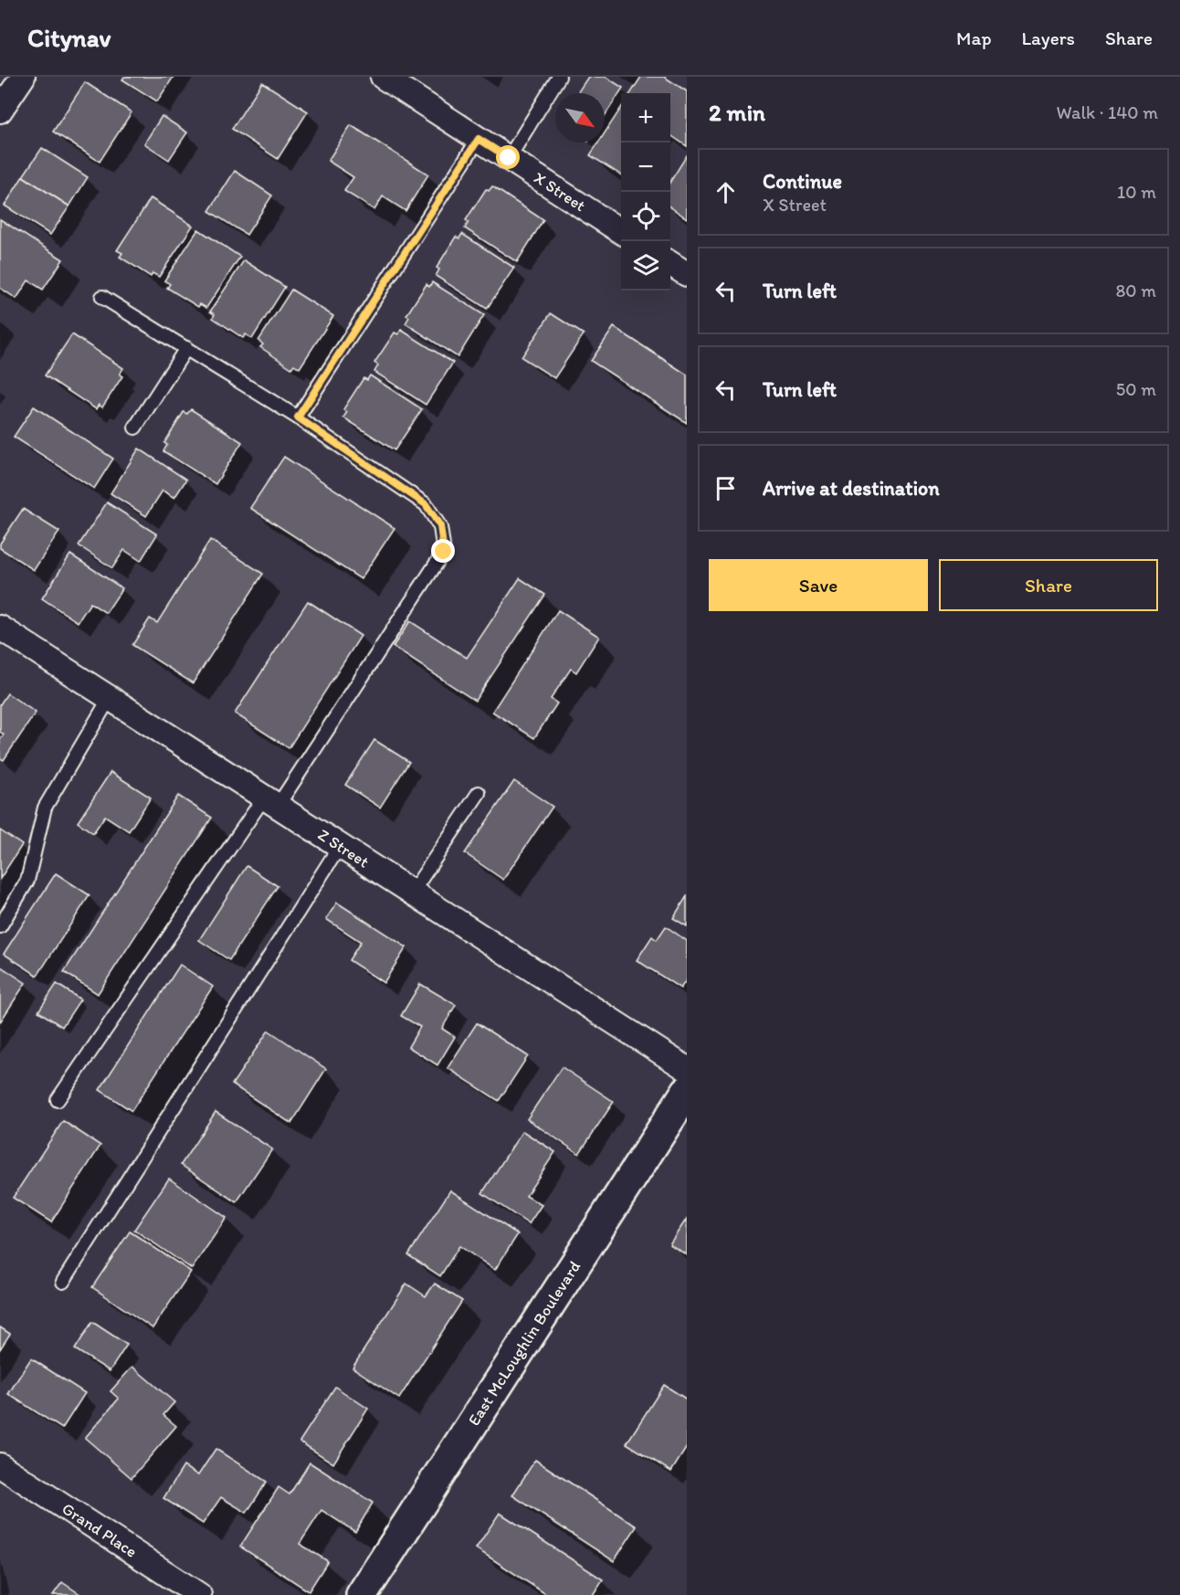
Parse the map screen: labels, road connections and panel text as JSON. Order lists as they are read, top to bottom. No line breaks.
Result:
{"streets":{"street":["X Street","Z Street","East McLoughlin Boulevard","Grand Place"]},"north":"bottom right","page":{"header":"Citynav","nav":["Map","Layers","Share"],"heading":["2 min","Walk · 140 m"],"map_buttons":["+","−"],"list":[["Continue","X Street","10 m"],["Turn left","80 m"],["Turn left","50 m"],"Arrive at destination"],"buttons":["Save","Share"]}}
